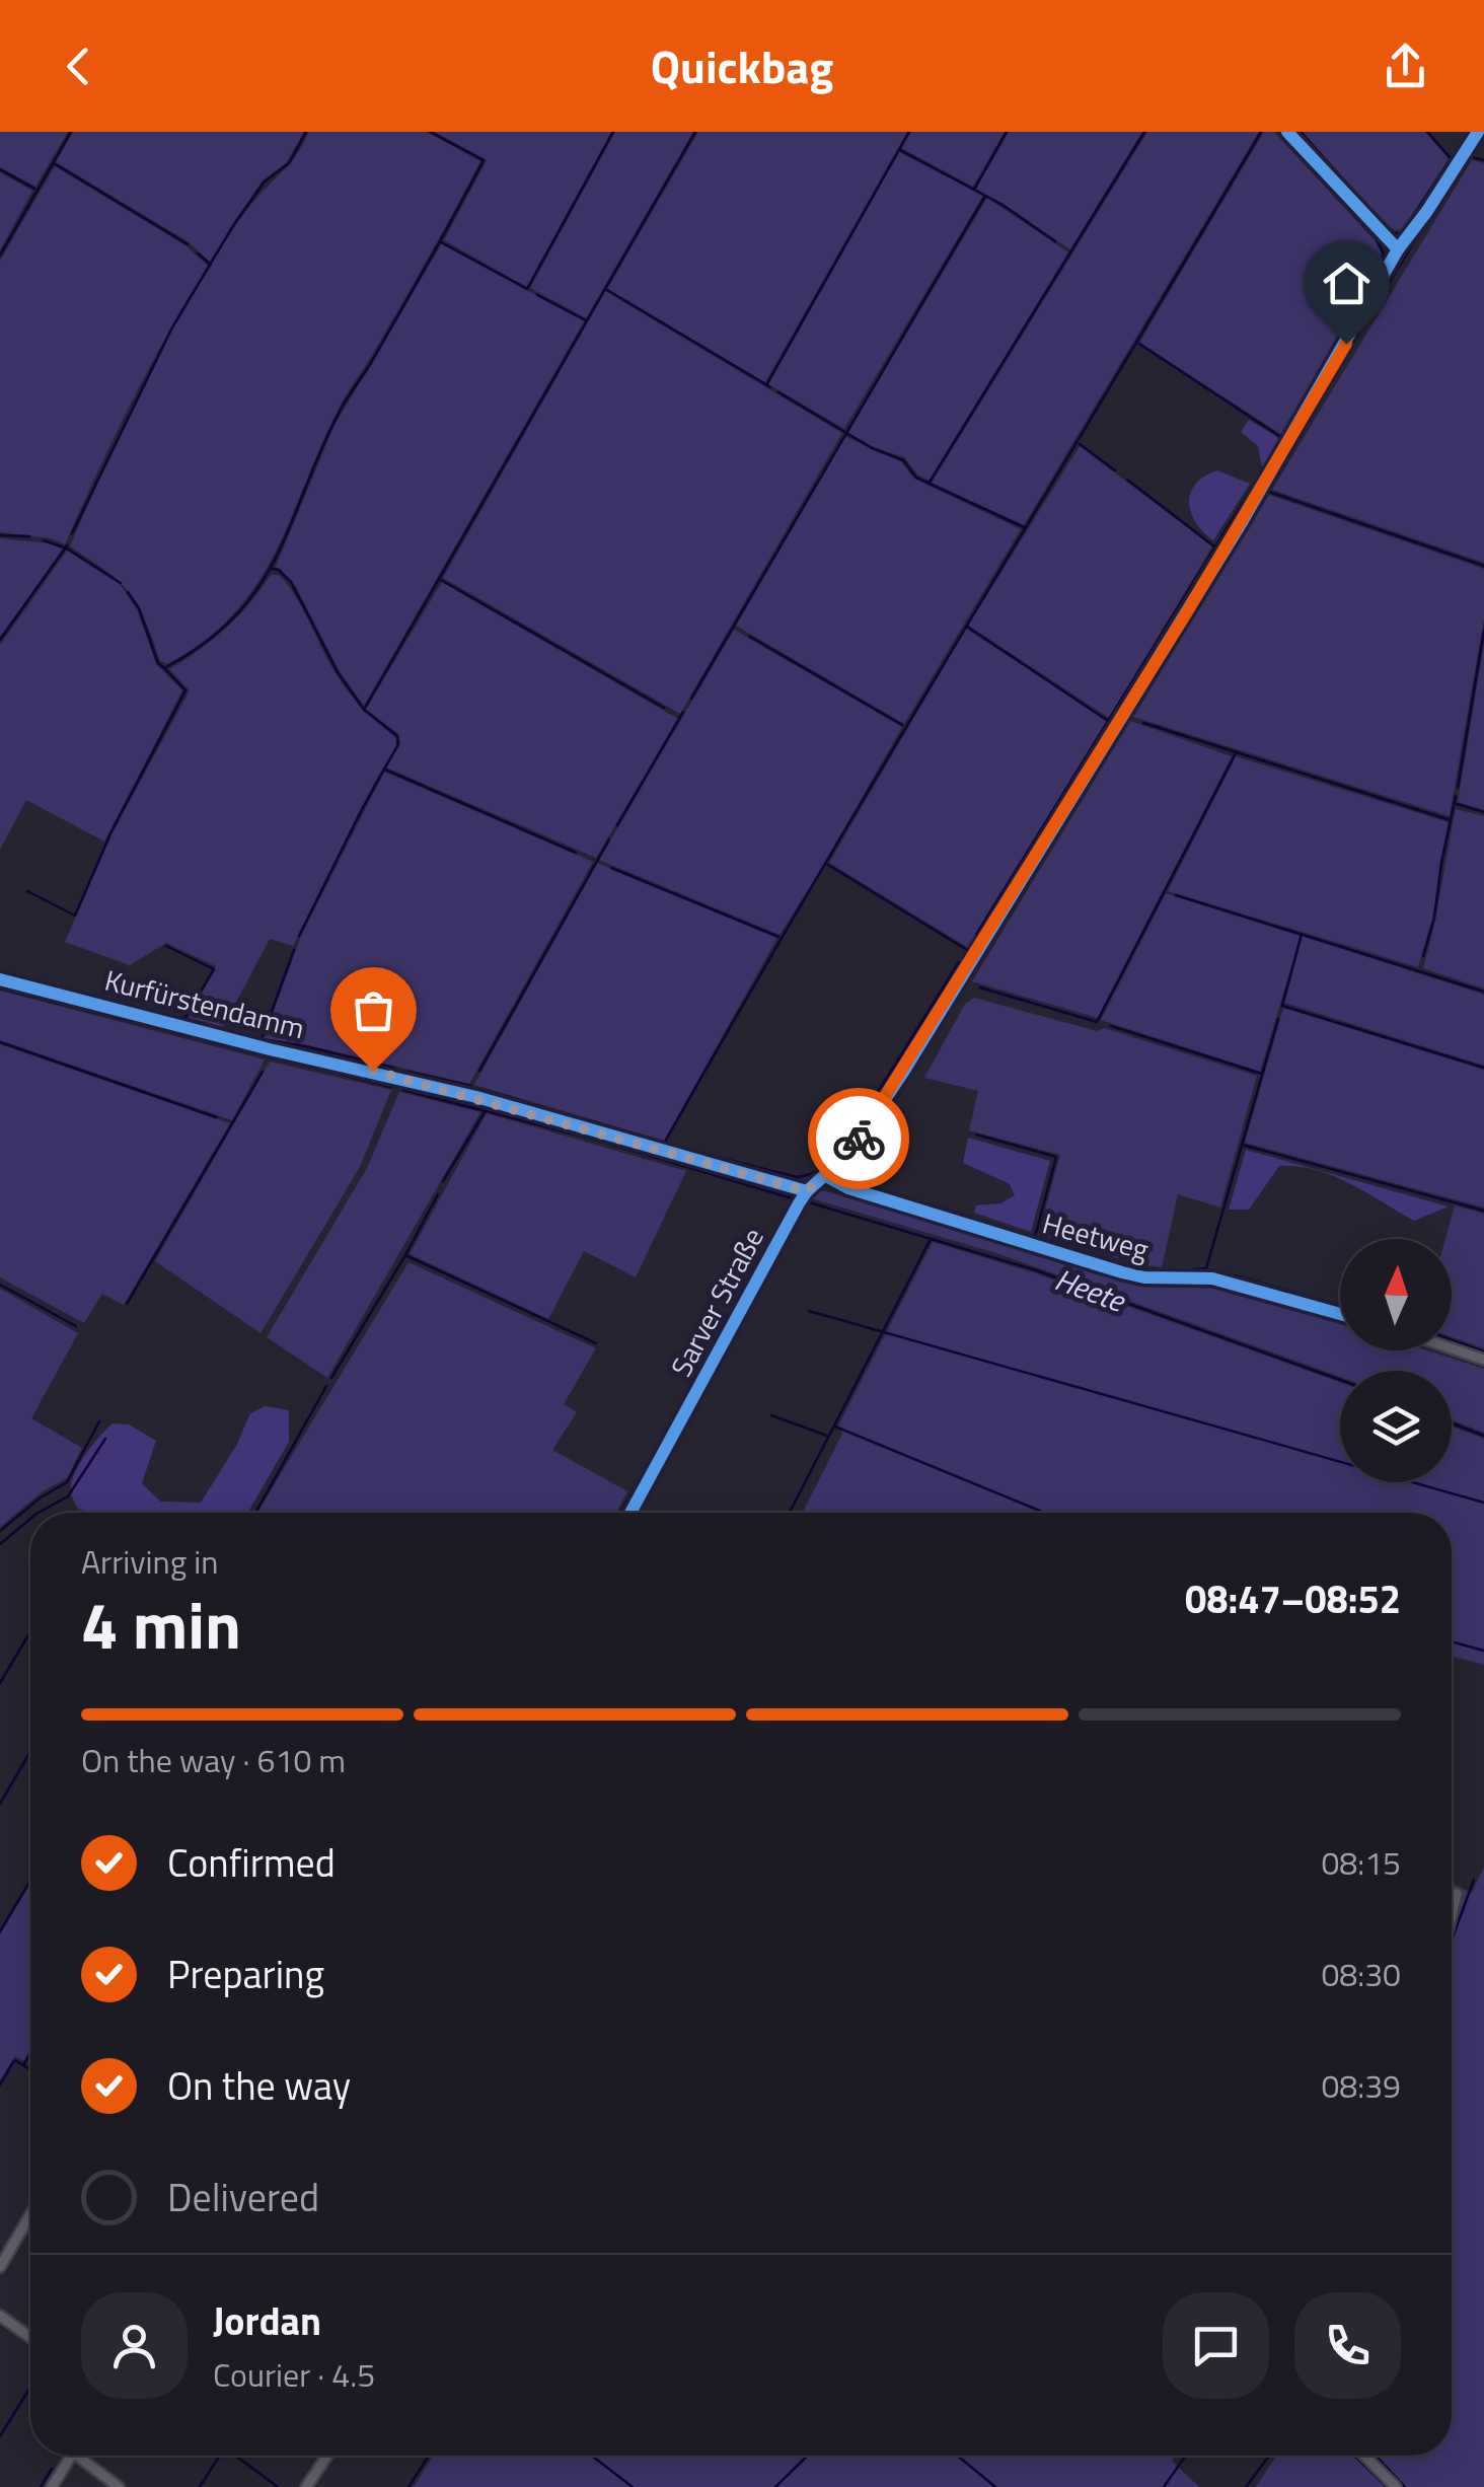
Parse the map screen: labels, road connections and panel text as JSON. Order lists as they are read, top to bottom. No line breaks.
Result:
{"streets":{"street":["Kurfürstendamm","Heetweg","Sarver Straße"]},"crossings":[["Kurfürstendamm","Sarver Straße"],["Heetweg","Sarver Straße"]],"water":["Heete"],"north":"top","page":{"header":"Quickbag","heading":["4 min","Arriving in","08:47–08:52"],"panel":["Jordan","Courier · 4.5"],"bar":"On the way · 610 m","list":[["Confirmed","08:15"],["Preparing","08:30"],["On the way","08:39"],"Delivered"]}}
